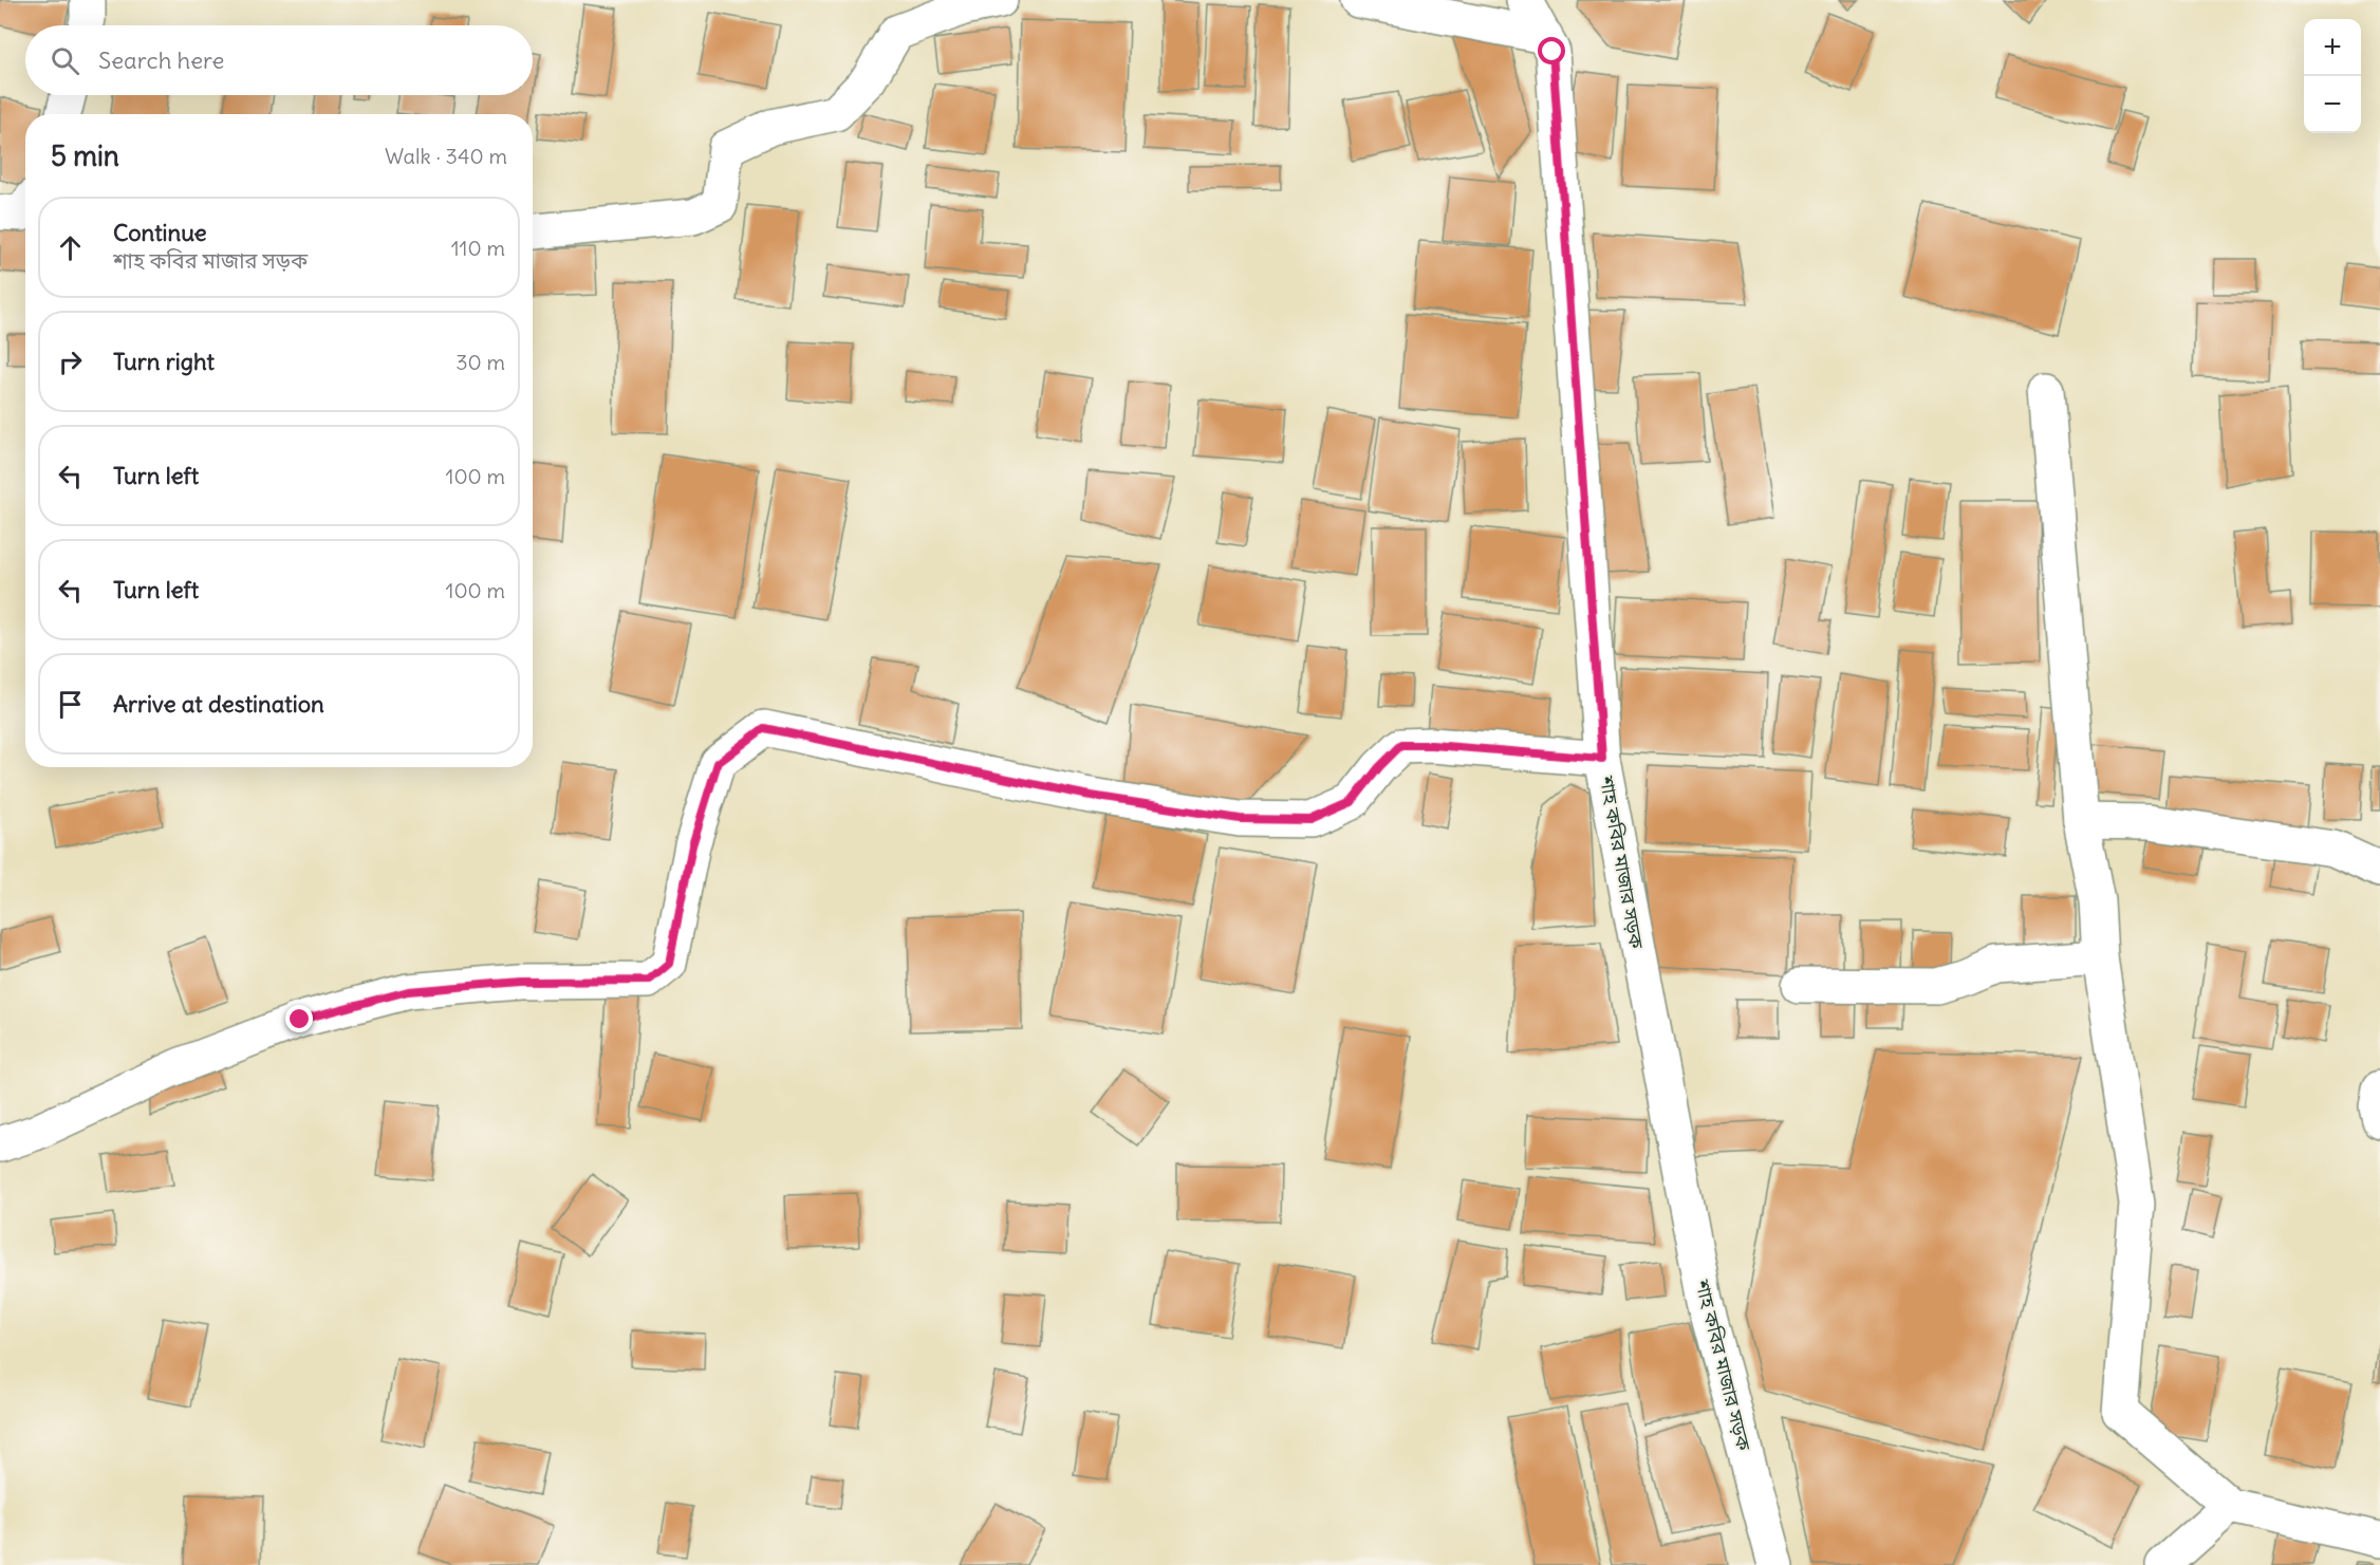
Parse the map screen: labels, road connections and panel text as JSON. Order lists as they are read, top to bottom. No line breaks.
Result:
{"streets":{"street":["শাহ কবির মাজার সড়ক"]},"page":{"map_buttons":["+","−"],"search":"Search here","heading":["5 min","Walk · 340 m"],"list":[["Continue","শাহ কবির মাজার সড়ক","110 m"],["Turn right","30 m"],["Turn left","100 m"],["Turn left","100 m"],"Arrive at destination"]}}
